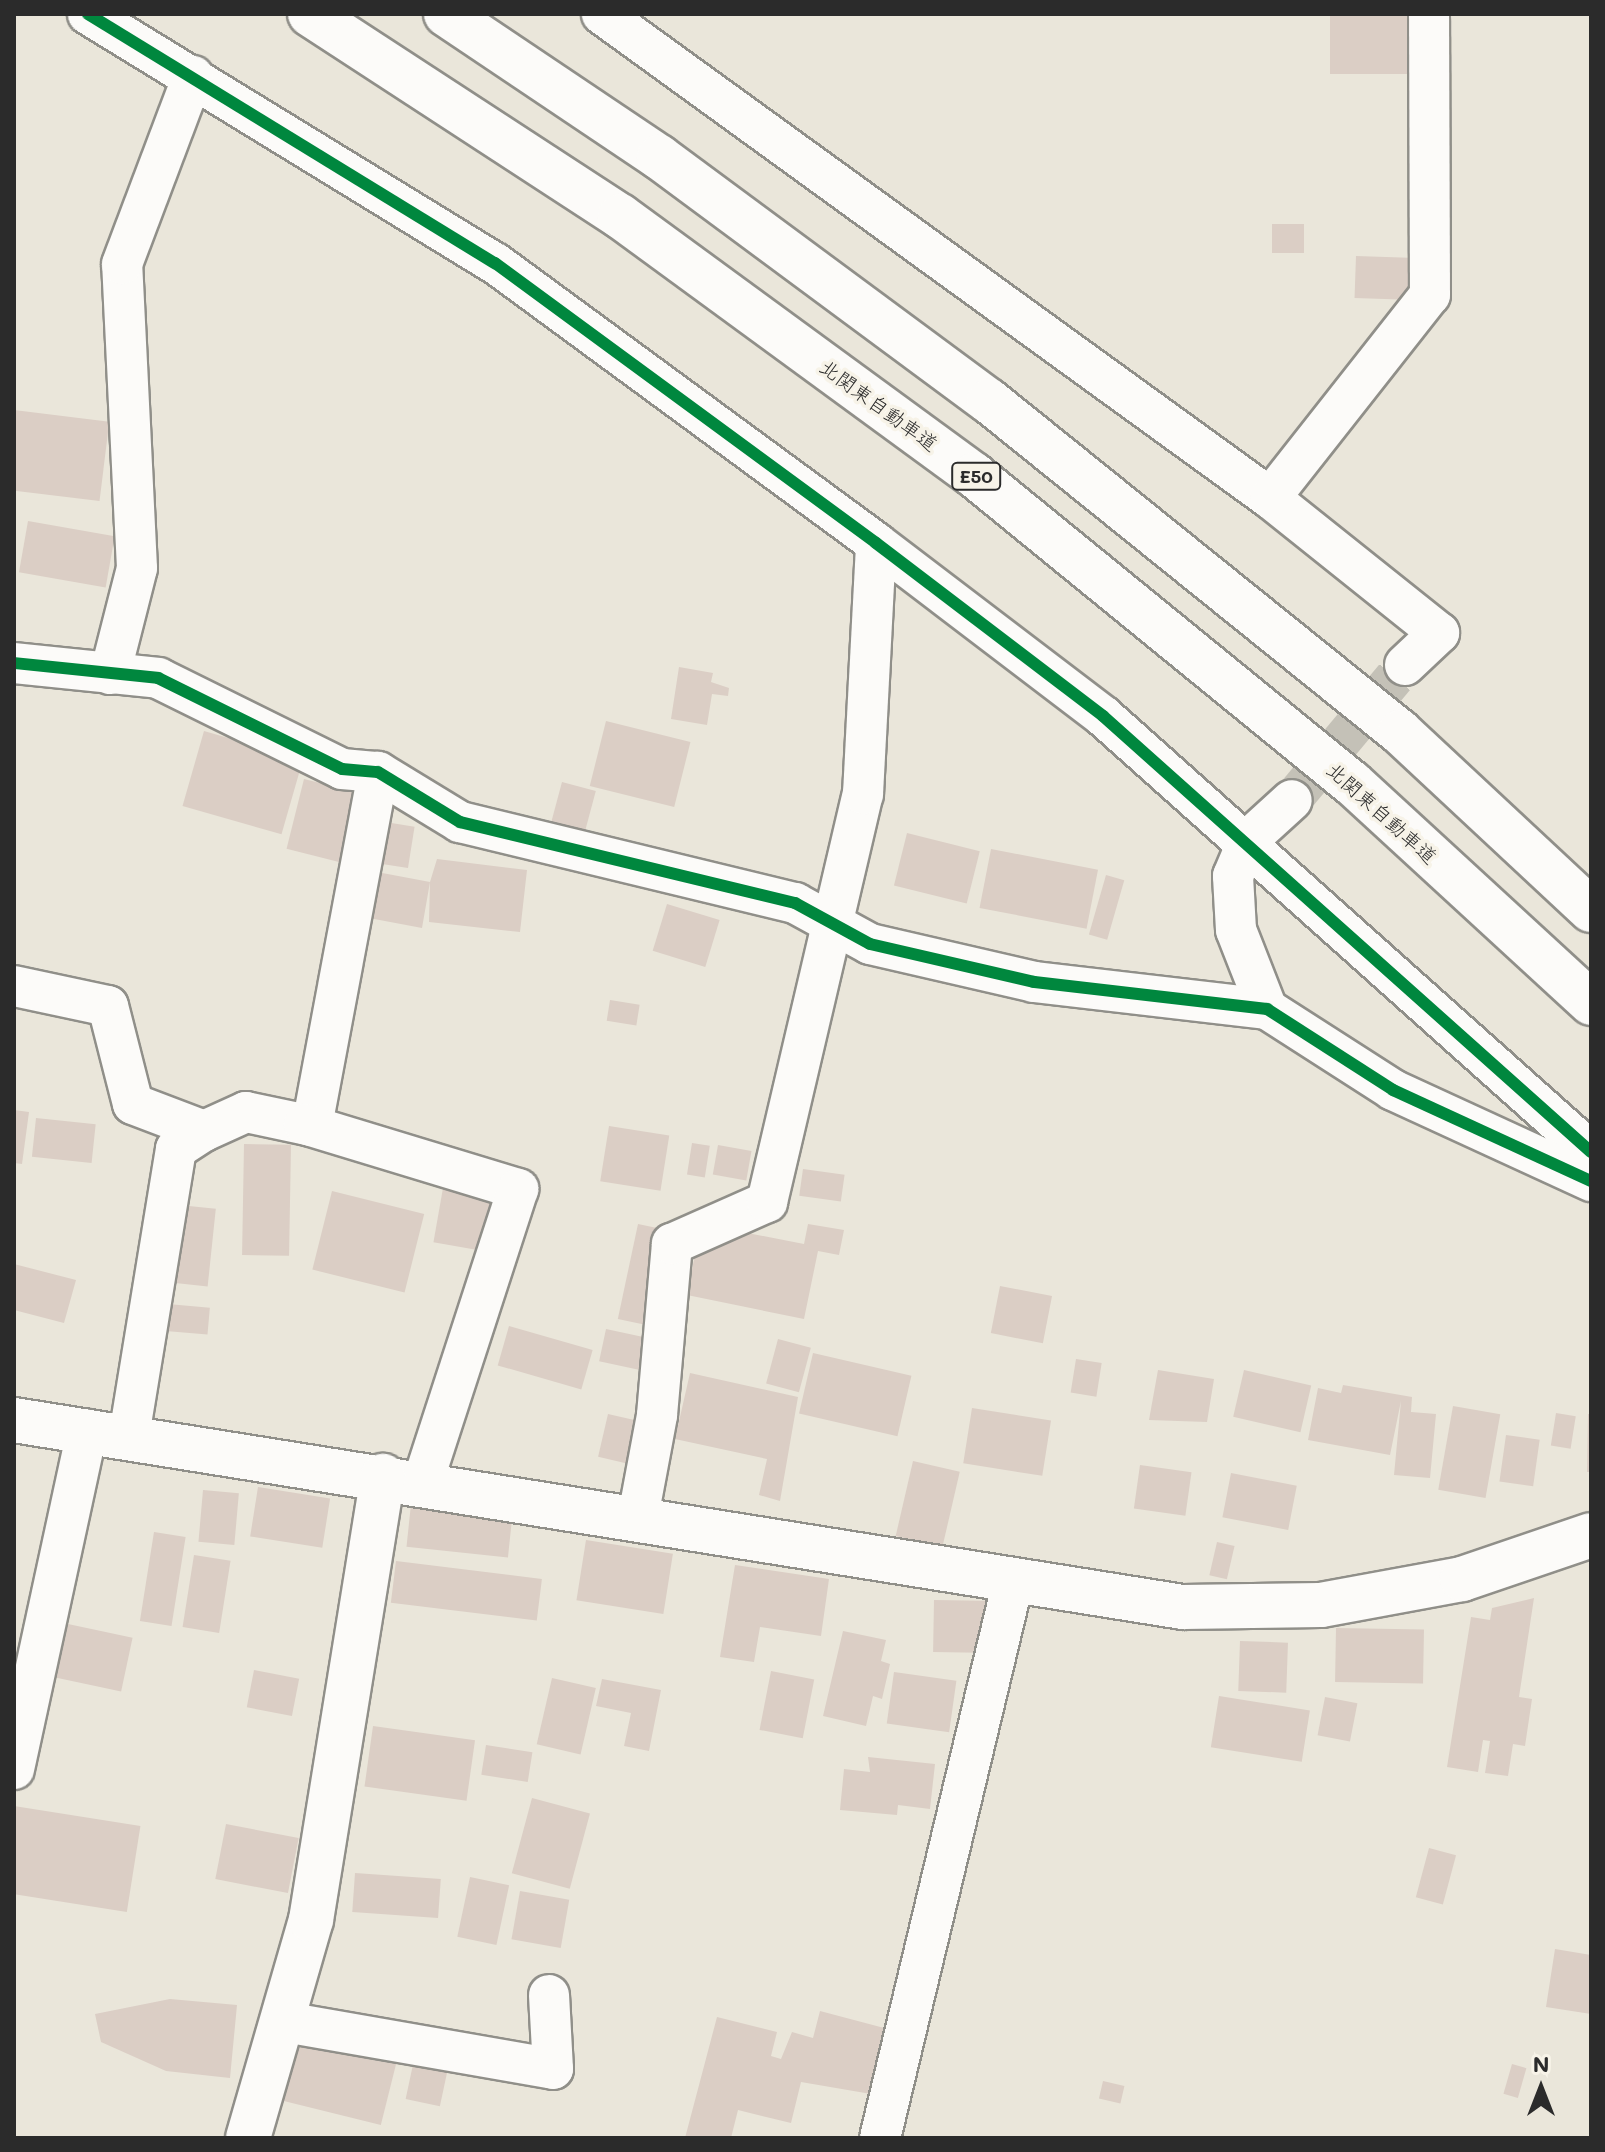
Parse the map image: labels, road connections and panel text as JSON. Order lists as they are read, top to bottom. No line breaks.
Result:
{"streets":{"main road":["北関東自動車道","E50"]},"north":"top"}
